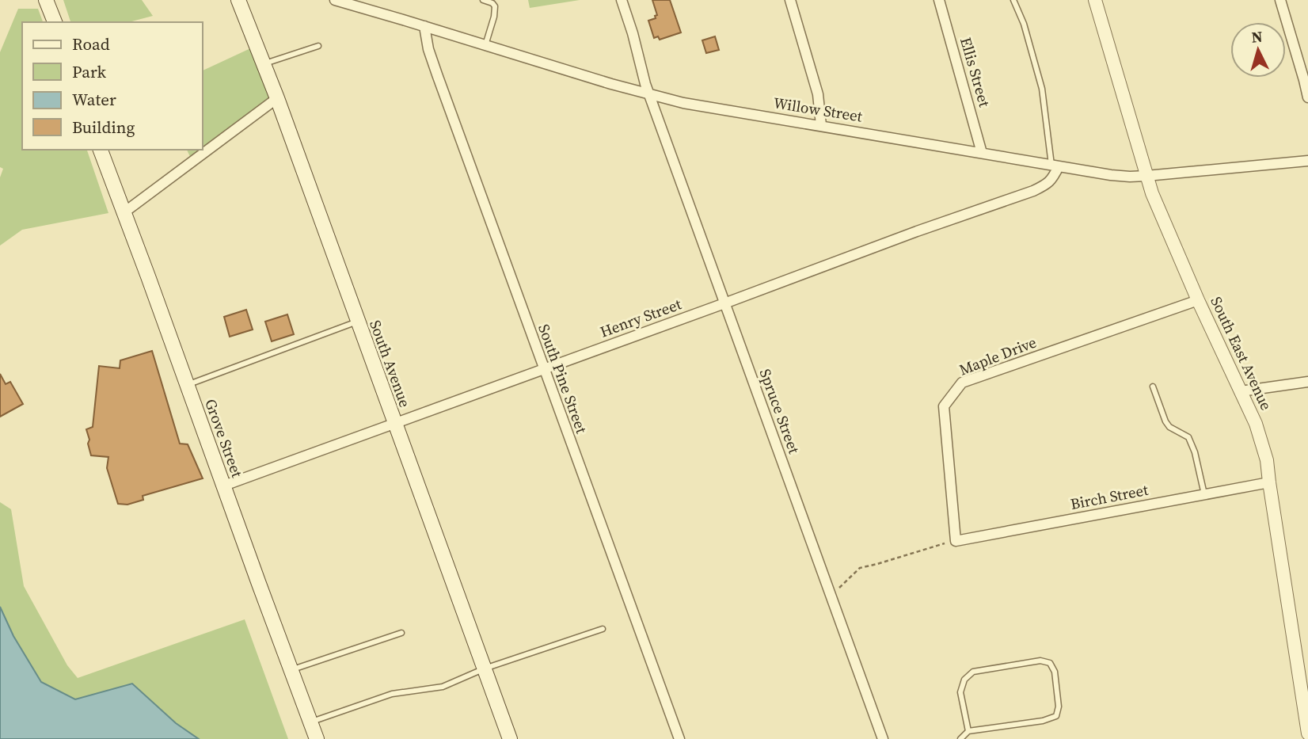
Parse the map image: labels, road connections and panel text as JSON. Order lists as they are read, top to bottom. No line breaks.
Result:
{"streets":{"main road":["South Avenue","Grove Street"],"street":["Ellis Street","Willow Street","Henry Street","South East Avenue","Maple Drive","South Pine Street","Spruce Street","Birch Street"]},"crossings":[["Ellis Street","Willow Street"],["Willow Street","Henry Street"],["Willow Street","South East Avenue"],["Willow Street","South Pine Street"],["Willow Street","Spruce Street"],["Henry Street","South Avenue"],["Henry Street","South Pine Street"],["Henry Street","Spruce Street"],["Henry Street","Grove Street"],["South East Avenue","Maple Drive"],["South East Avenue","Birch Street"],["Maple Drive","Birch Street"]],"legend":["Road","Park","Water","Building"],"north":"top"}
